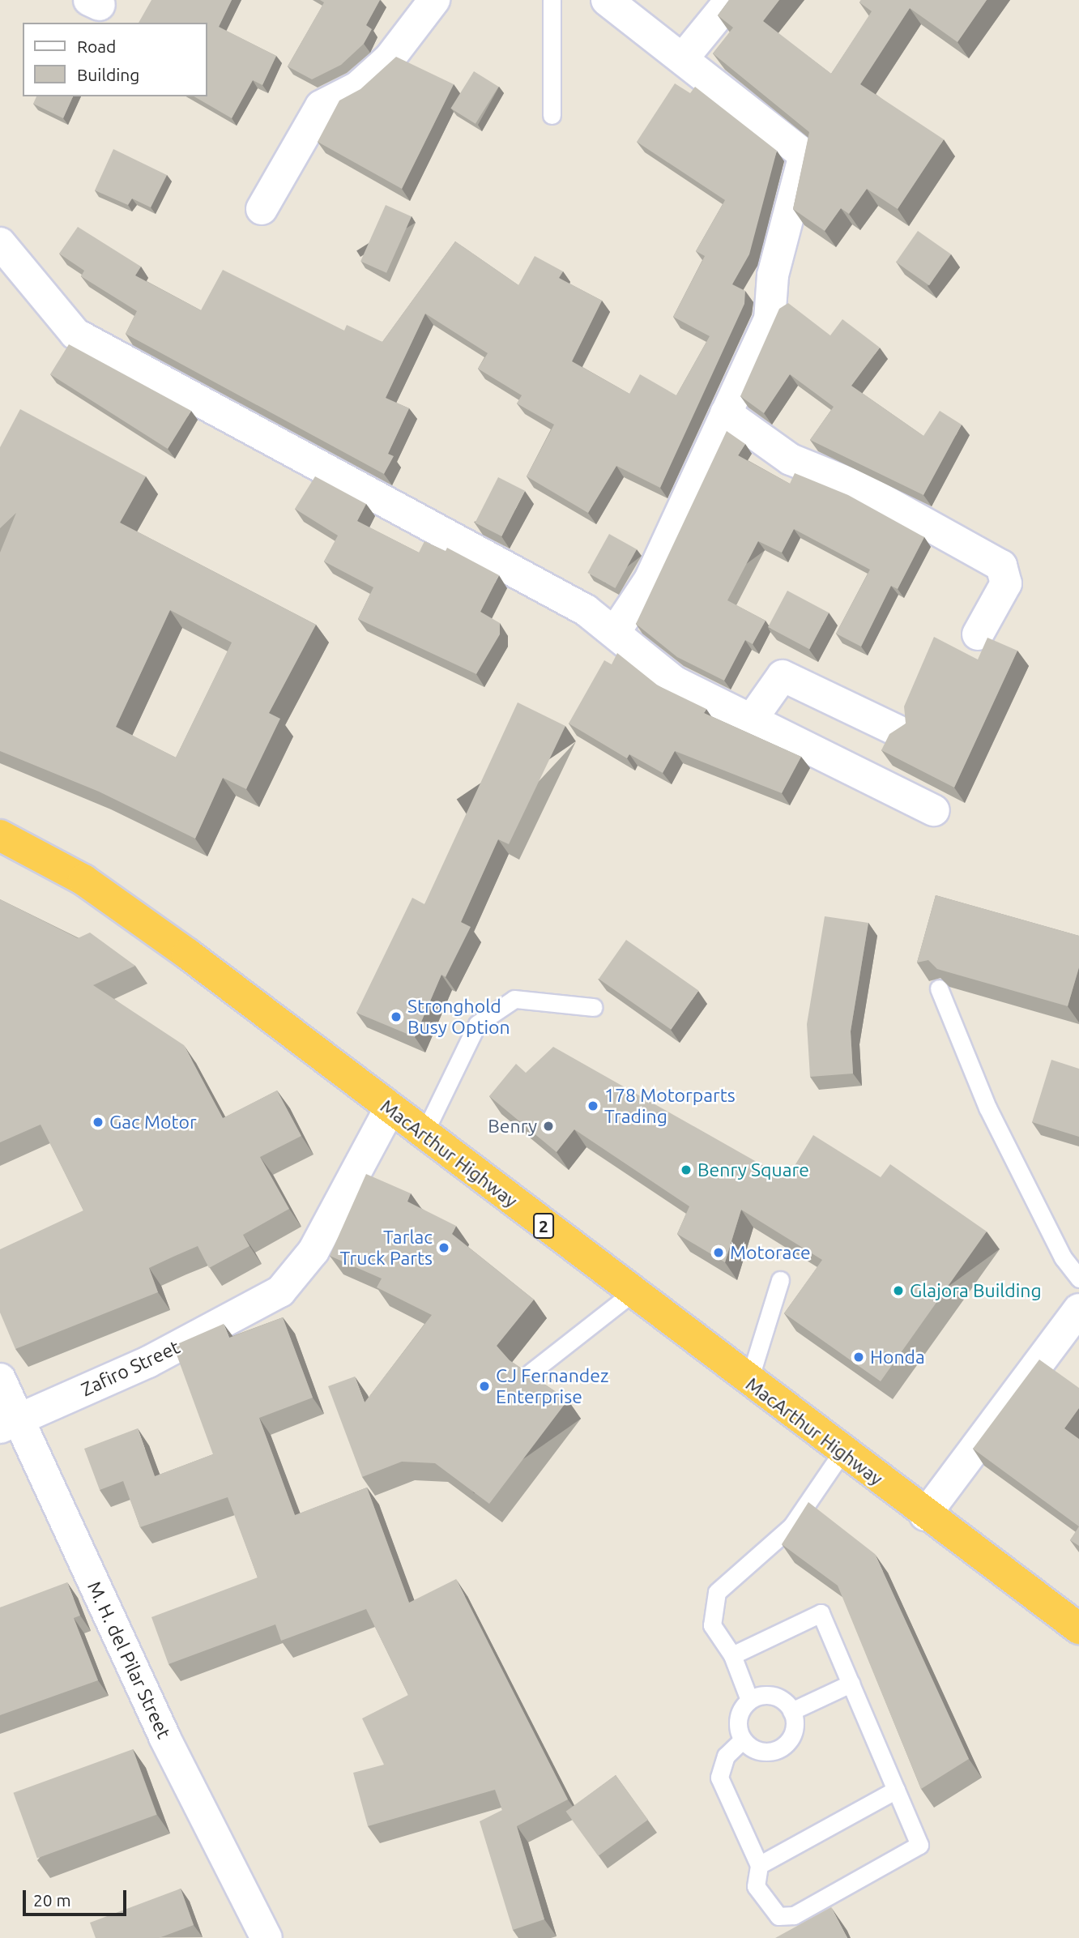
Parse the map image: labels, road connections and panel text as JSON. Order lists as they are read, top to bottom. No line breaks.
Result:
{"streets":{"highway":["MacArthur Highway","2"],"street":["Zafiro Street","M. H. del Pilar Street"]},"crossings":[["MacArthur Highway","Zafiro Street"],["Zafiro Street","M. H. del Pilar Street"]],"places":["Stronghold Busy Option","178 Motorparts Trading","Gac Motor","Benry","Benry Square","Tarlac Truck Parts","Motorace","Glajora Building","Honda","CJ Fernandez Enterprise"],"legend":["Road","Building"],"scale_bar":"20 m"}
